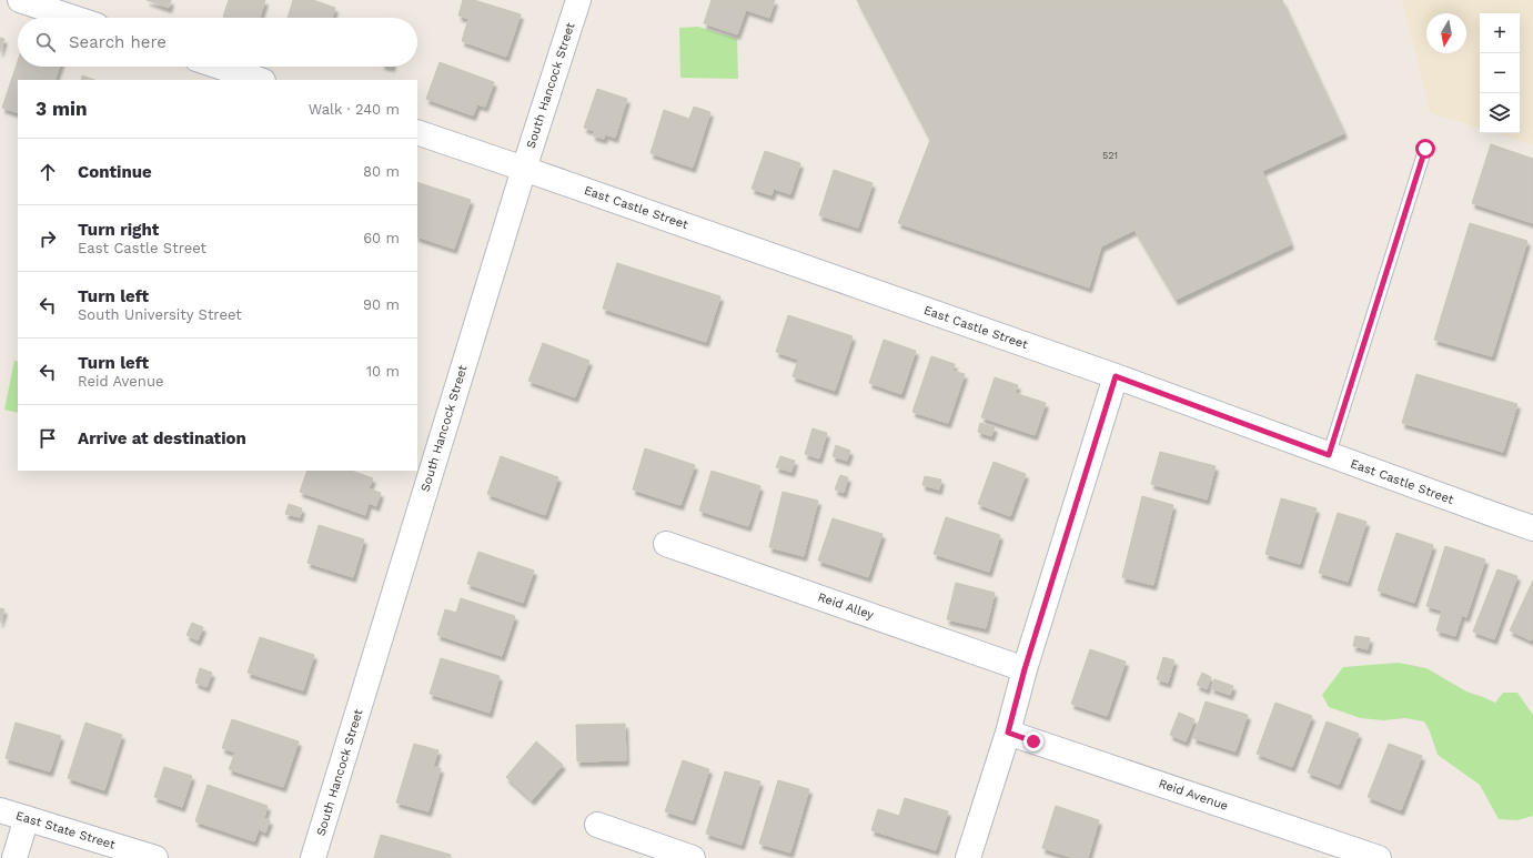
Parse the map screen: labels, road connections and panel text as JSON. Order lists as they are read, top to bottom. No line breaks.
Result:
{"streets":{"street":["South Hancock Street","East Castle Street","Reid Alley","Reid Avenue","East State Street"]},"crossings":[["South Hancock Street","East Castle Street"]],"house_numbers":["521"],"north":"bottom","page":{"map_buttons":["+","−"],"search":"Search here","heading":["3 min","Walk · 240 m"],"list":[["Continue","80 m"],["Turn right","East Castle Street","60 m"],["Turn left","South University Street","90 m"],["Turn left","Reid Avenue","10 m"],"Arrive at destination"]}}
